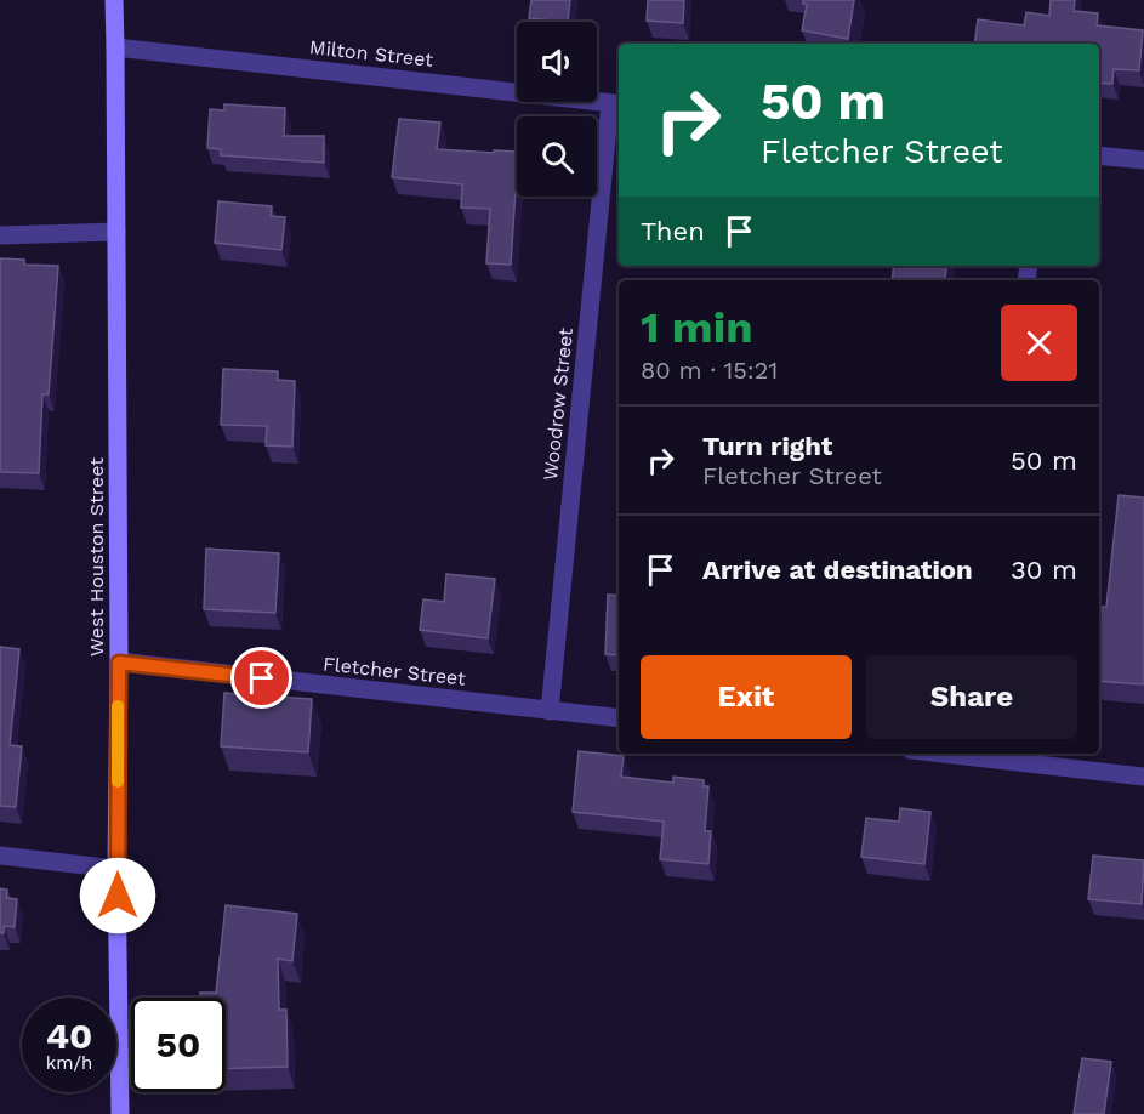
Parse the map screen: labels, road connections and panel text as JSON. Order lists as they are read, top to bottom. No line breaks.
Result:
{"streets":{"main road":["West Houston Street"],"street":["Milton Street","Woodrow Street","Fletcher Street"]},"crossings":[["Milton Street","Woodrow Street"],["Milton Street","West Houston Street"],["Woodrow Street","Fletcher Street"],["West Houston Street","Fletcher Street"]],"page":{"turn":["50 m","Fletcher Street"],"then":"Then","heading":["1 min","80 m · 15:21"],"list":[{"name":"Turn right","note":"Fletcher Street","value":"50 m"},{"name":"Arrive at destination","value":"30 m"}],"buttons":["Exit","Share"],"speed":"40 km/h","limit":"50"}}
